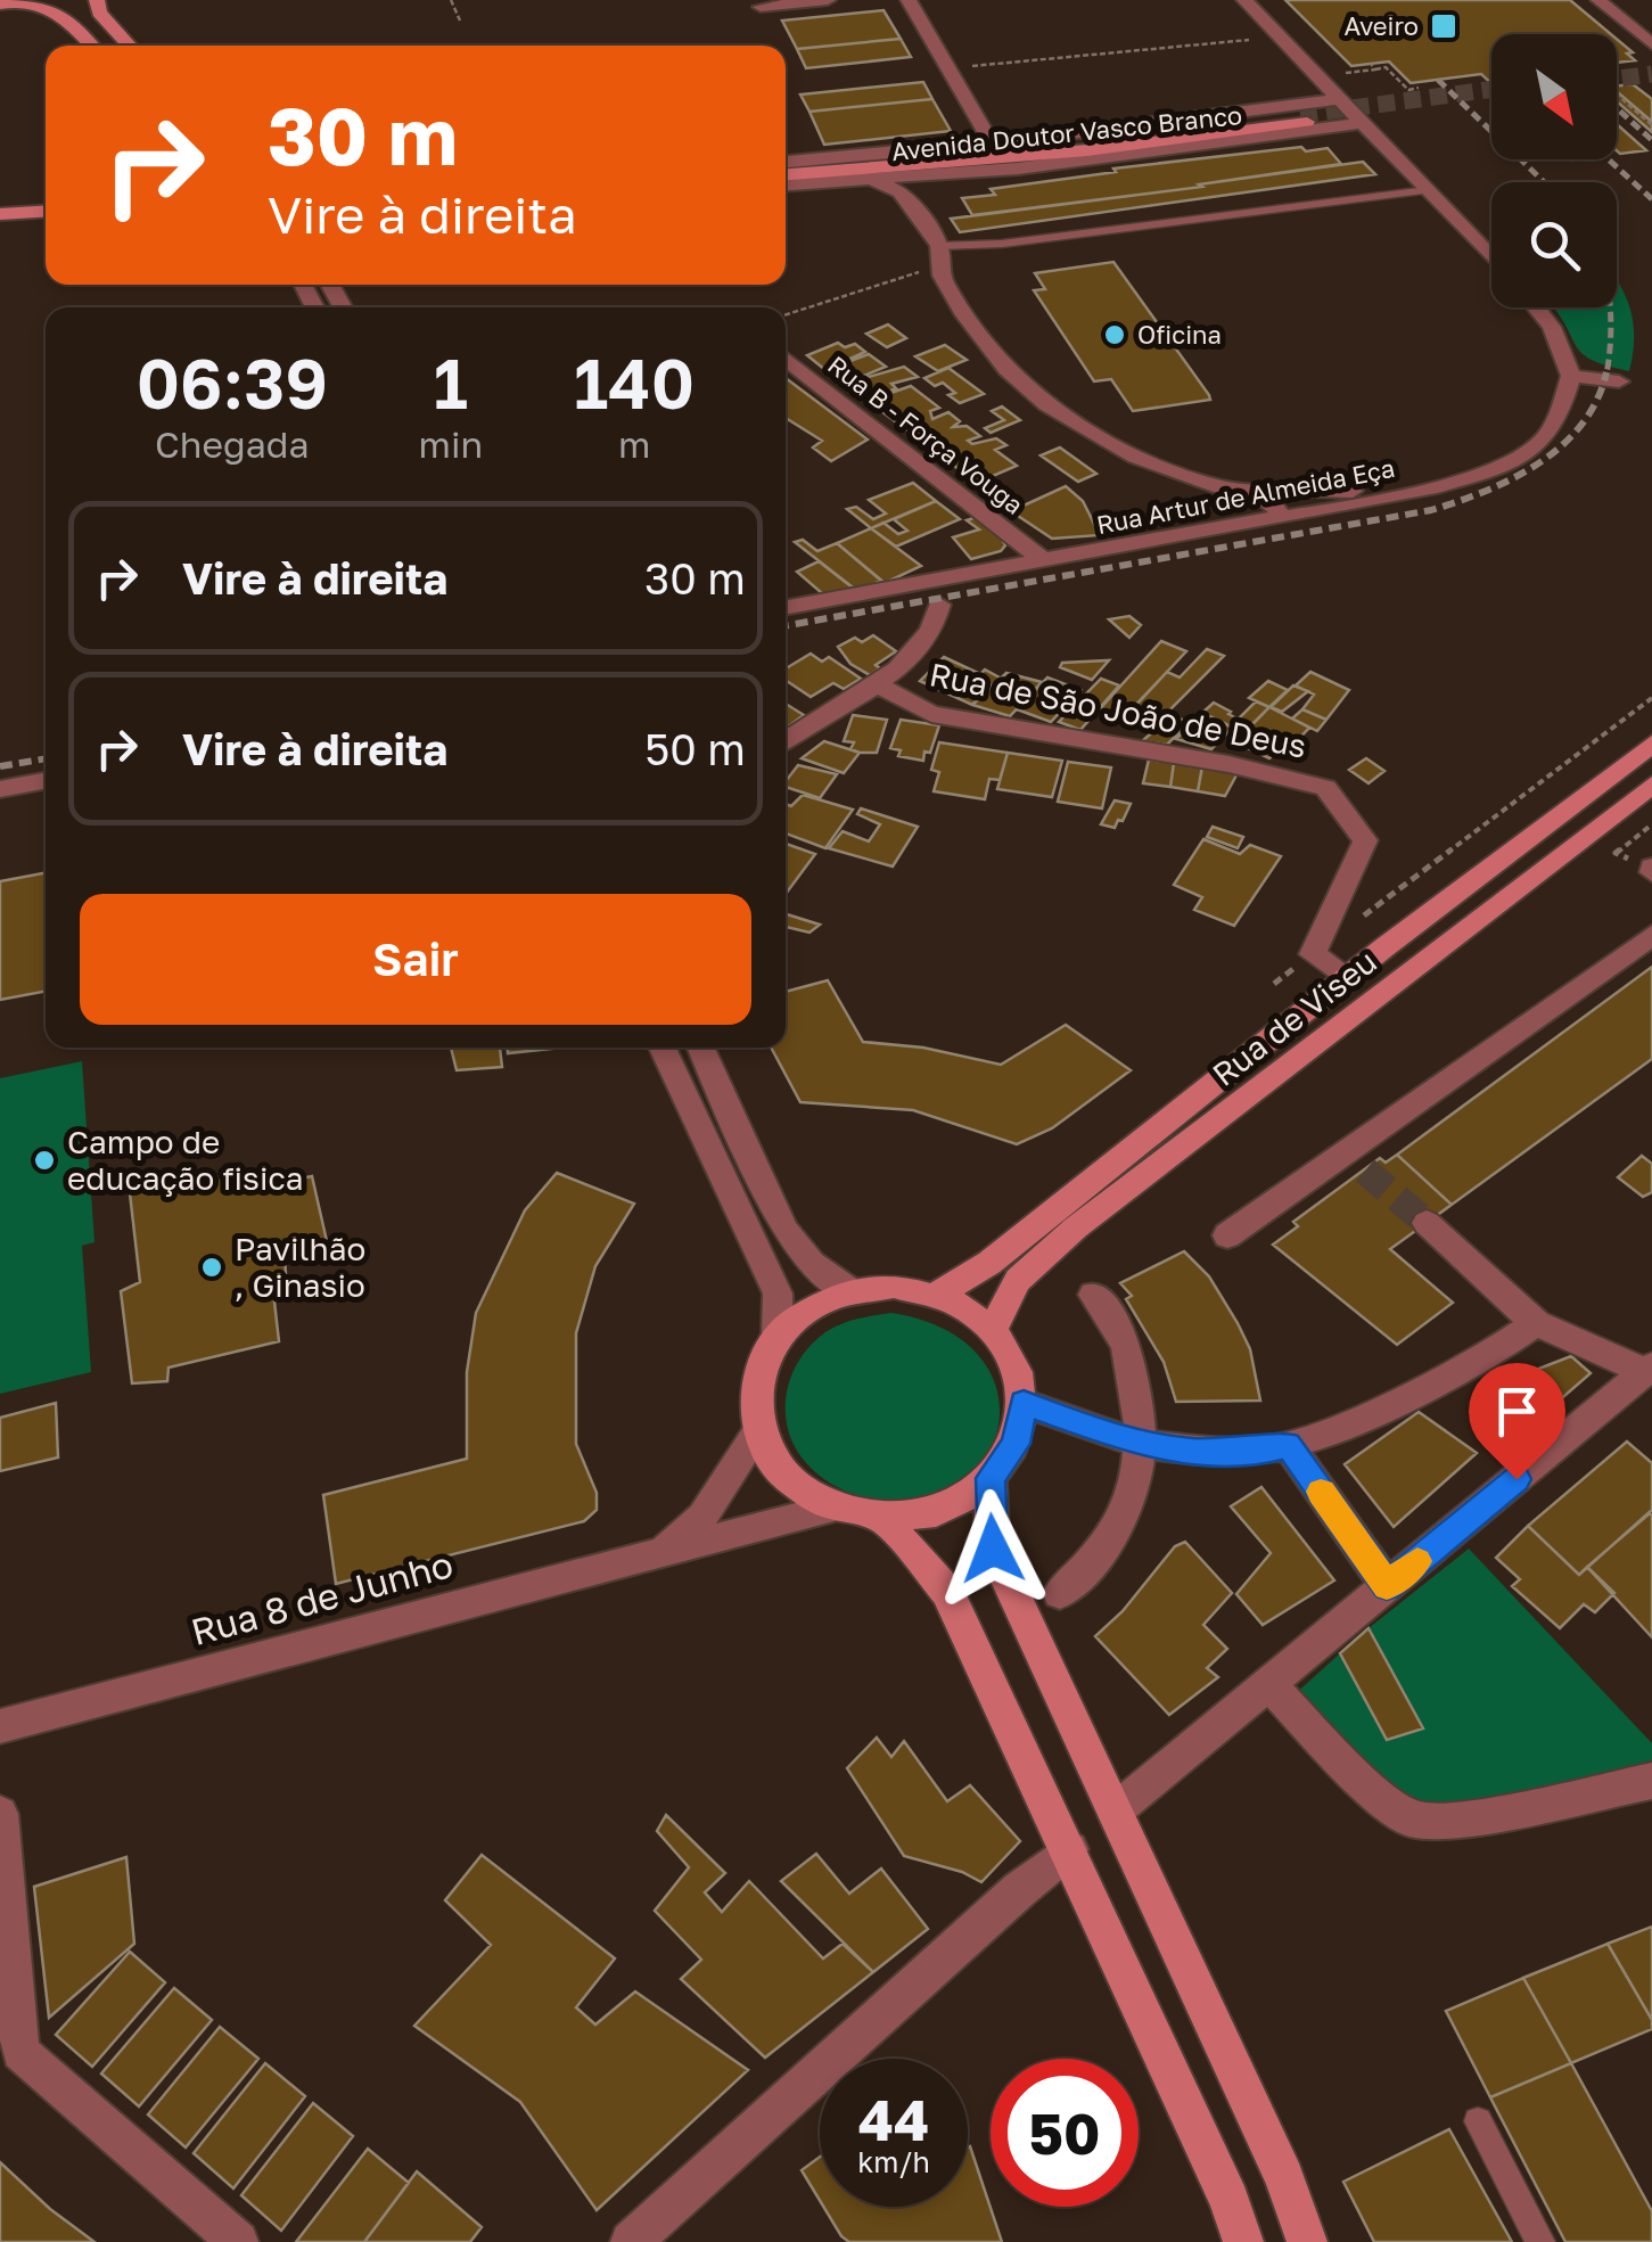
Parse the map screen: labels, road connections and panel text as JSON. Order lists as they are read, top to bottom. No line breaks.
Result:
{"streets":{"main road":["Avenida Doutor Vasco Branco","Rua de Viseu"],"street":["Rua B - Força Vouga","Rua Artur de Almeida Eça","Rua de São João de Deus","Rua 8 de Junho"]},"crossings":[["Rua B - Força Vouga","Rua Artur de Almeida Eça"],["Rua de Viseu","Rua 8 de Junho"]],"places":{"transit":["Aveiro"],"other":["Oficina","Campo de educação fisica","Pavilhão , Ginasio"]},"north":"bottom right","page":{"turn":["30 m","Vire à direita"],"eta":["06:39","Chegada","1","min","140","m"],"list":[{"name":"Vire à direita","value":"30 m"},{"name":"Vire à direita","value":"50 m"}],"buttons":"Sair","speed":"44 km/h","limit":"50"}}
